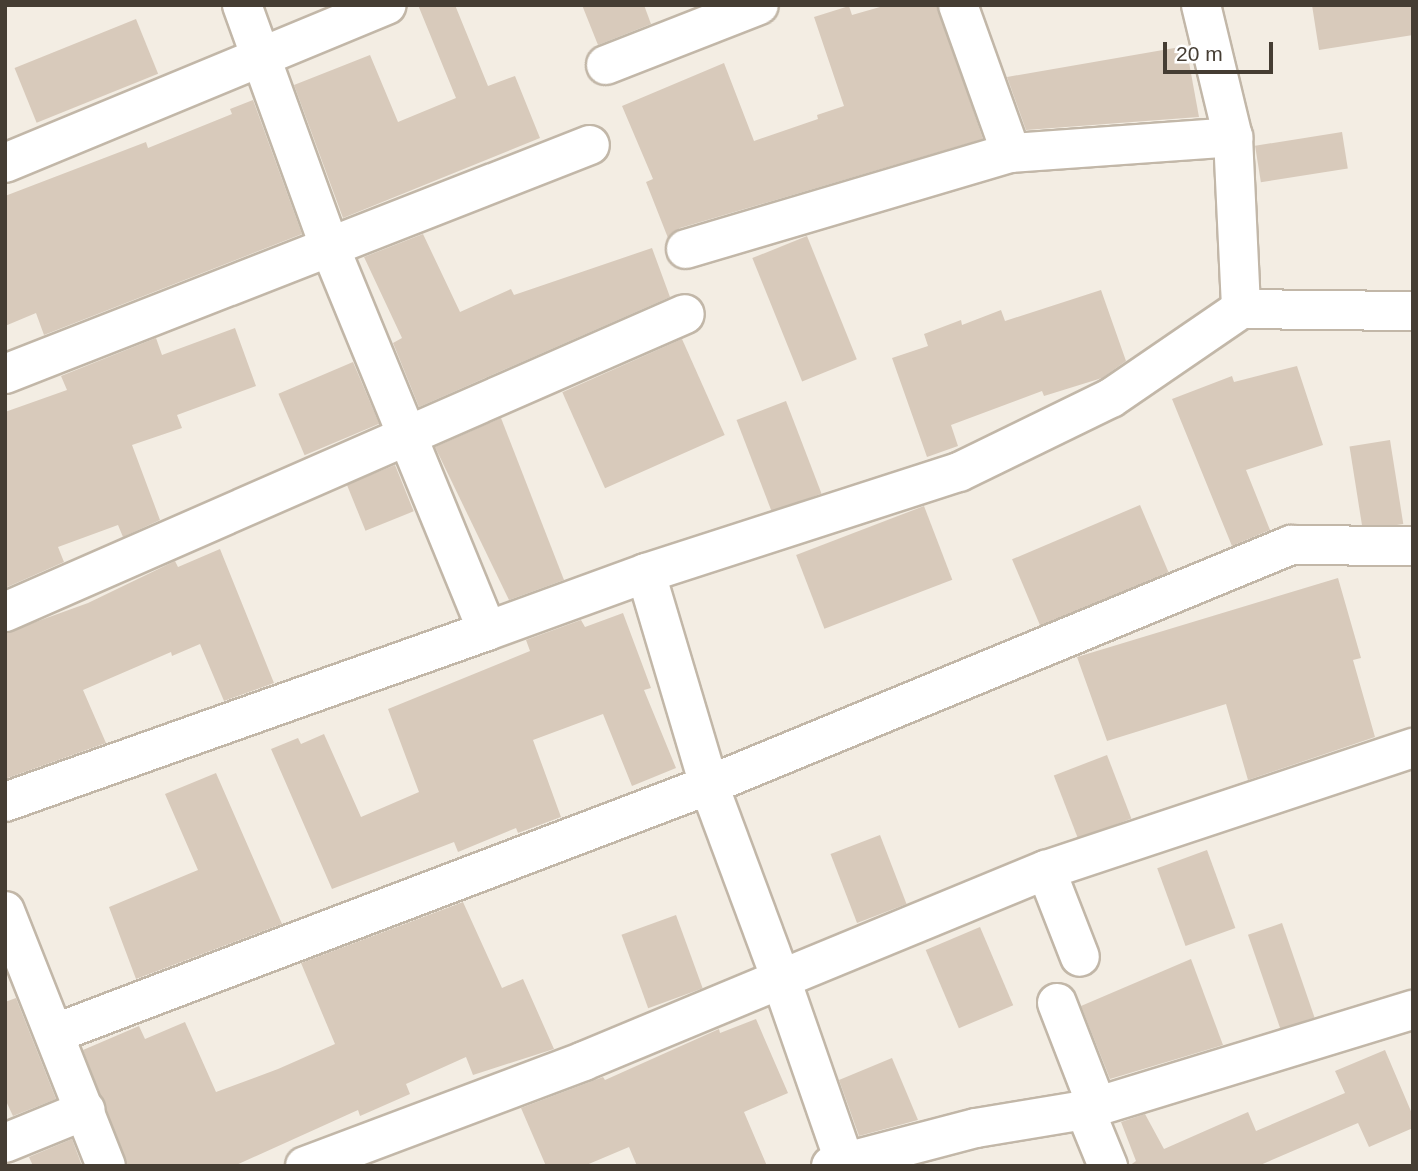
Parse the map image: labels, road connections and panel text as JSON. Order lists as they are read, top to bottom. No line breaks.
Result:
{"scale_bar":"20 m"}
